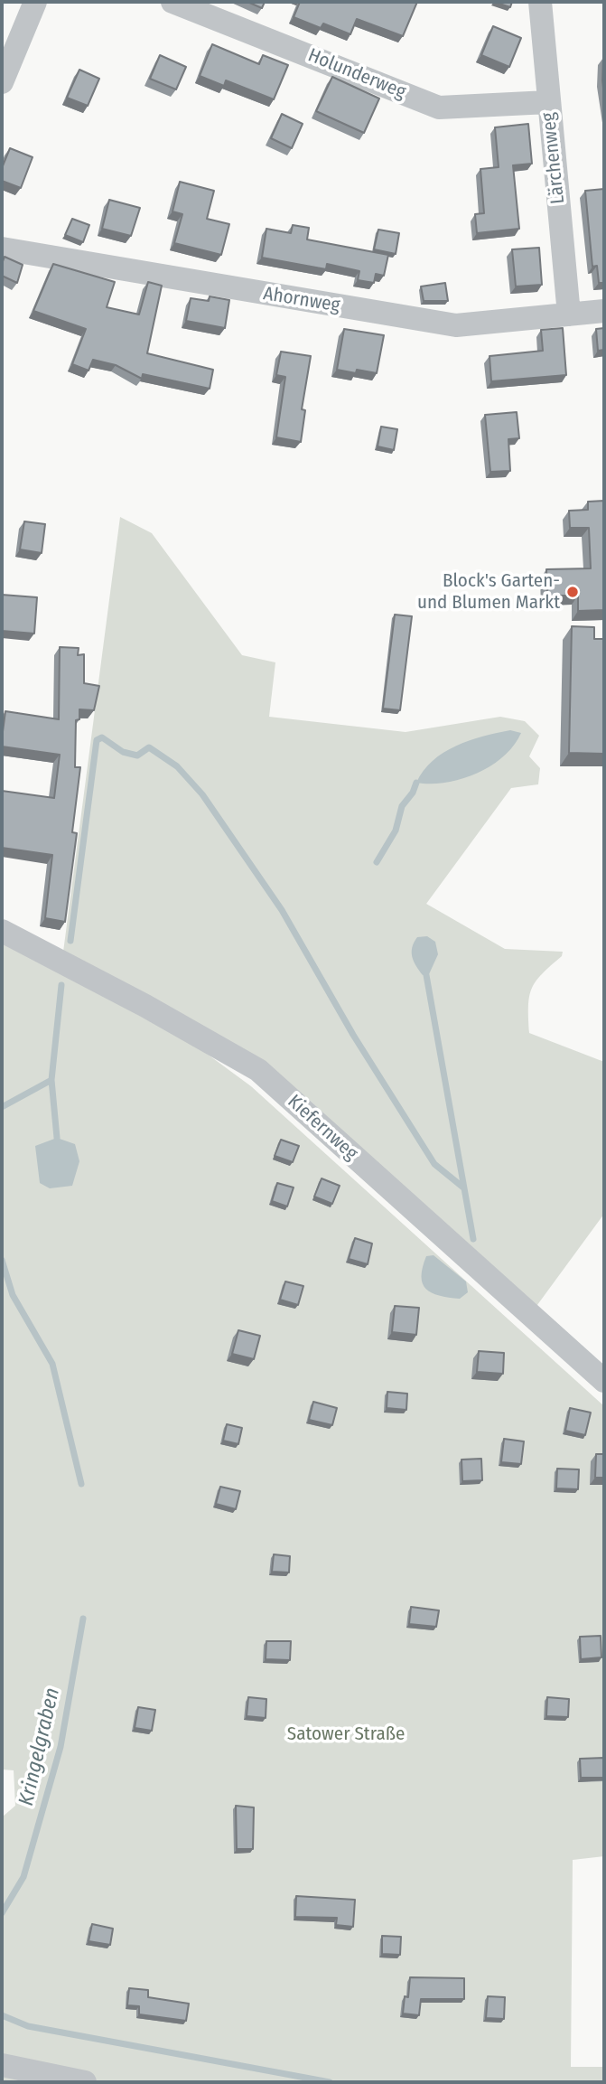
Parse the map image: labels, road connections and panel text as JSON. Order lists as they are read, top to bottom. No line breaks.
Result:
{"streets":{"street":["Holunderweg","Lärchenweg","Ahornweg","Kiefernweg"]},"crossings":[["Holunderweg","Lärchenweg"],["Lärchenweg","Ahornweg"]],"water":["Kringelgraben"],"parks":["Satower Straße"],"places":["Block's Garten- und Blumen Markt"]}
